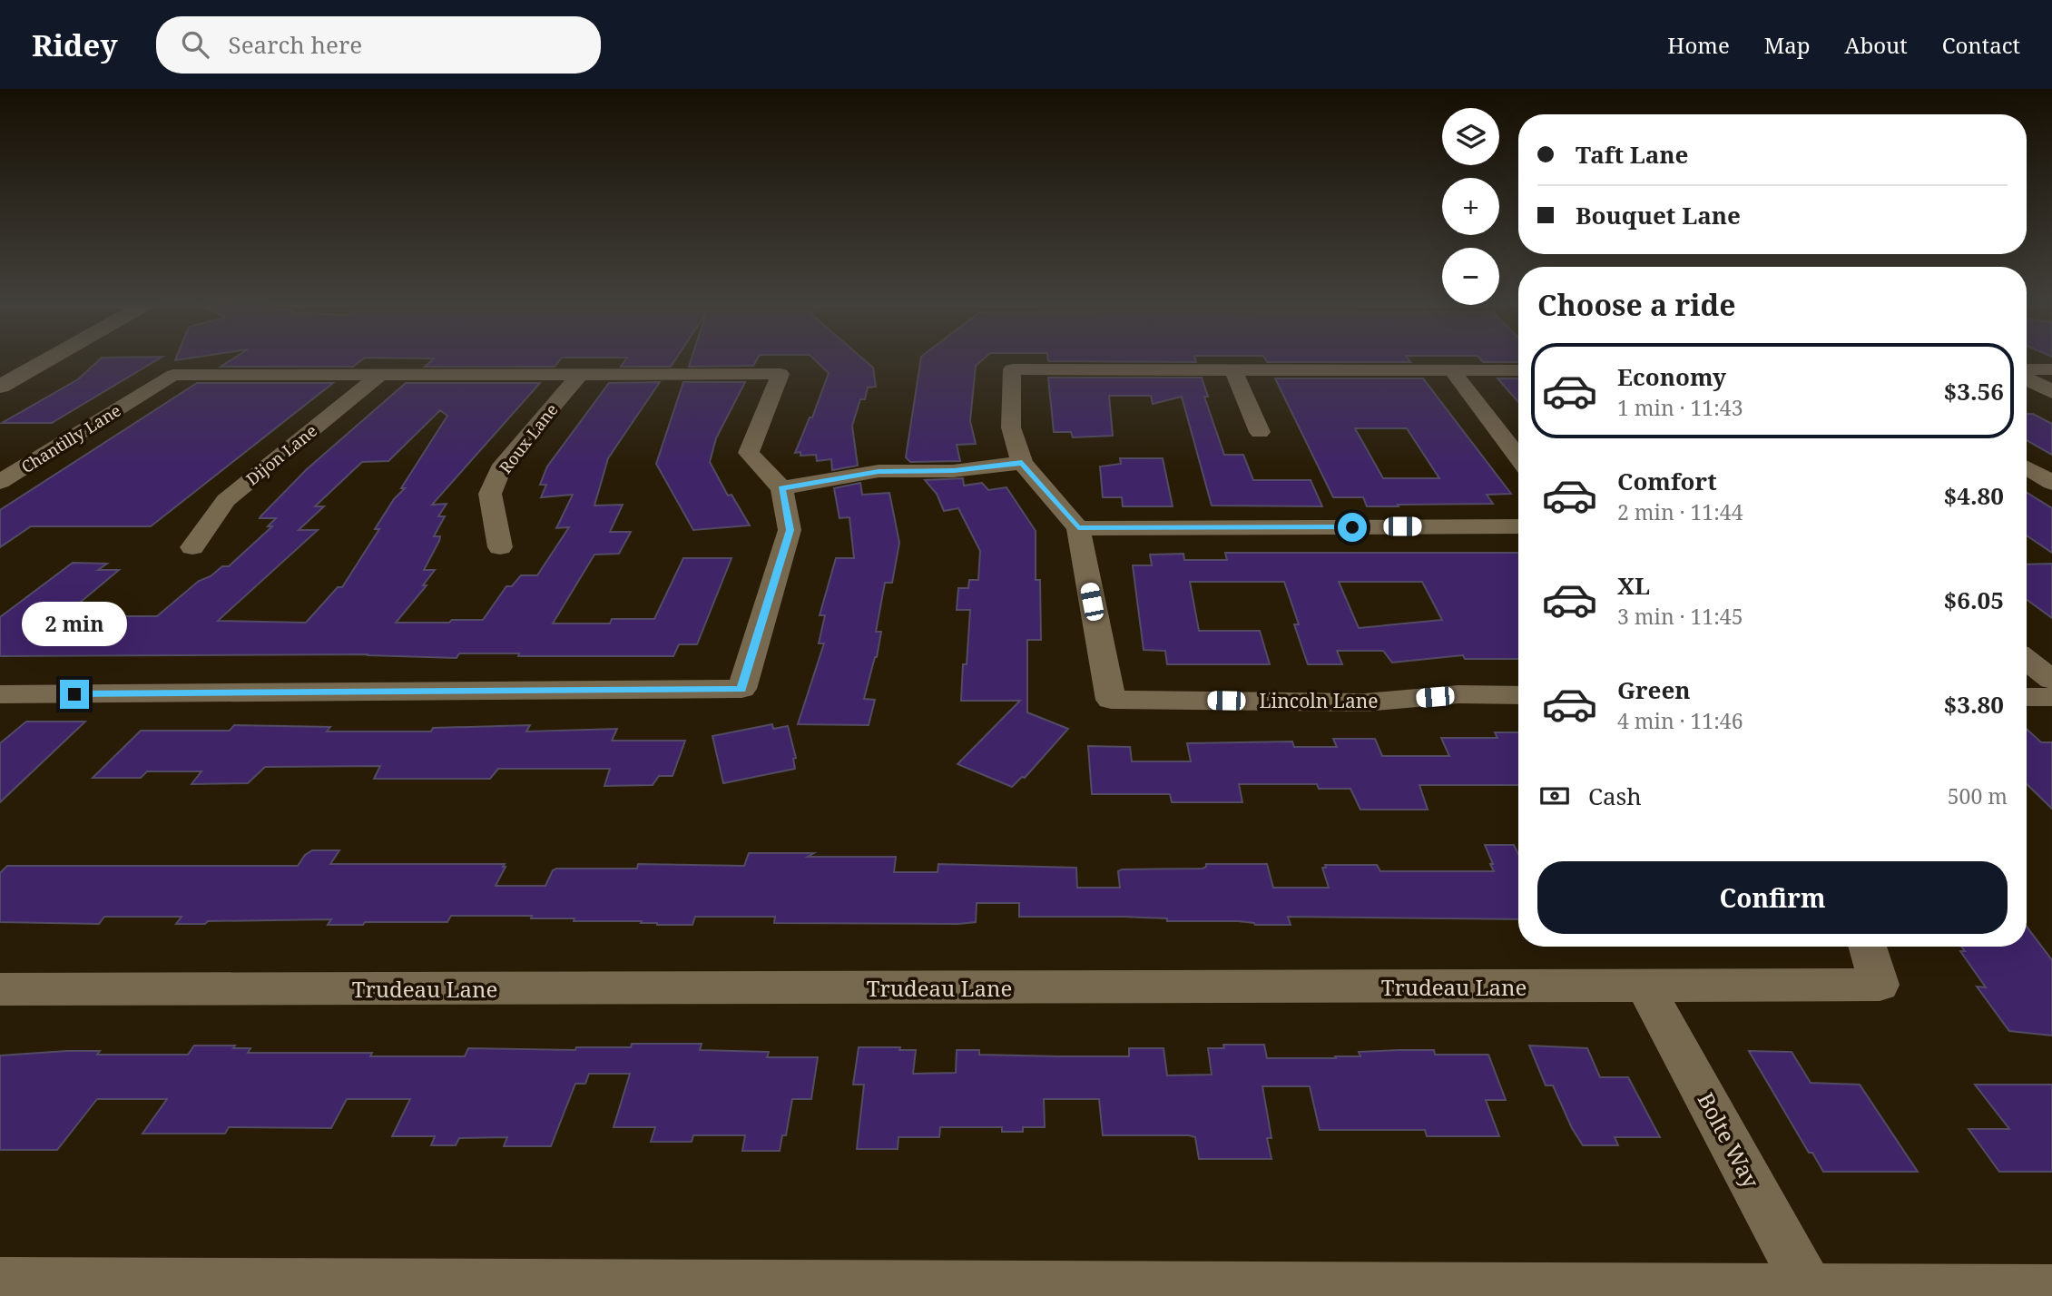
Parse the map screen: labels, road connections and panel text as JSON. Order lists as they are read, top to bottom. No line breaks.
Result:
{"streets":{"street":["Chantilly Lane","Roux Lane","Dijon Lane","Lincoln Lane","Trudeau Lane","Bolte Way"]},"crossings":[["Chantilly Lane","Dijon Lane"],["Trudeau Lane","Bolte Way"]],"page":{"header":"Ridey","search":"Search here","nav":["Home","Map","About","Contact"],"map_buttons":["+","−"],"banner":["Taft Lane","Bouquet Lane"],"heading":"Choose a ride","list":[{"name":"Economy","note":"1 min · 11:43","value":"$3.56"},{"name":"Comfort","note":"2 min · 11:44","value":"$4.80"},{"name":"XL","note":"3 min · 11:45","value":"$6.05"},{"name":"Green","note":"4 min · 11:46","value":"$3.80"}],"bubble":"2 min","pay":["Cash","500 m"],"buttons":"Confirm"}}
